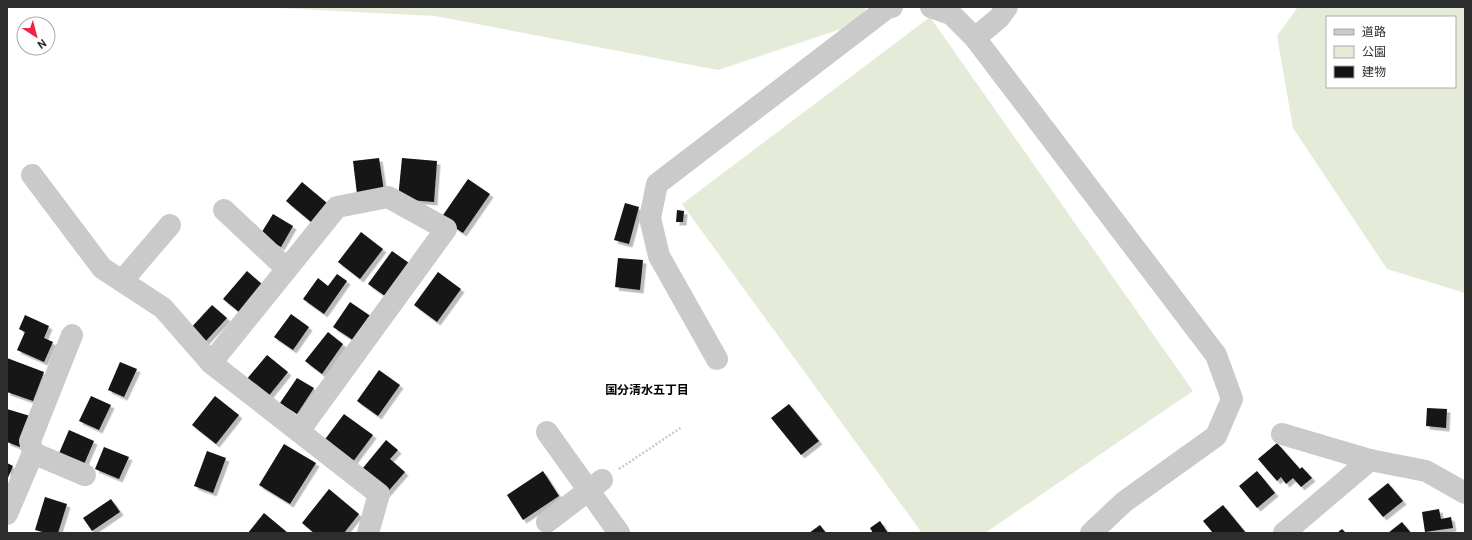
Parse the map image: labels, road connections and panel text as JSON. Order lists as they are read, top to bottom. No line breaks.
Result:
{"districts":["国分清水五丁目"],"legend":["道路","公園","建物"],"north":"bottom right"}
